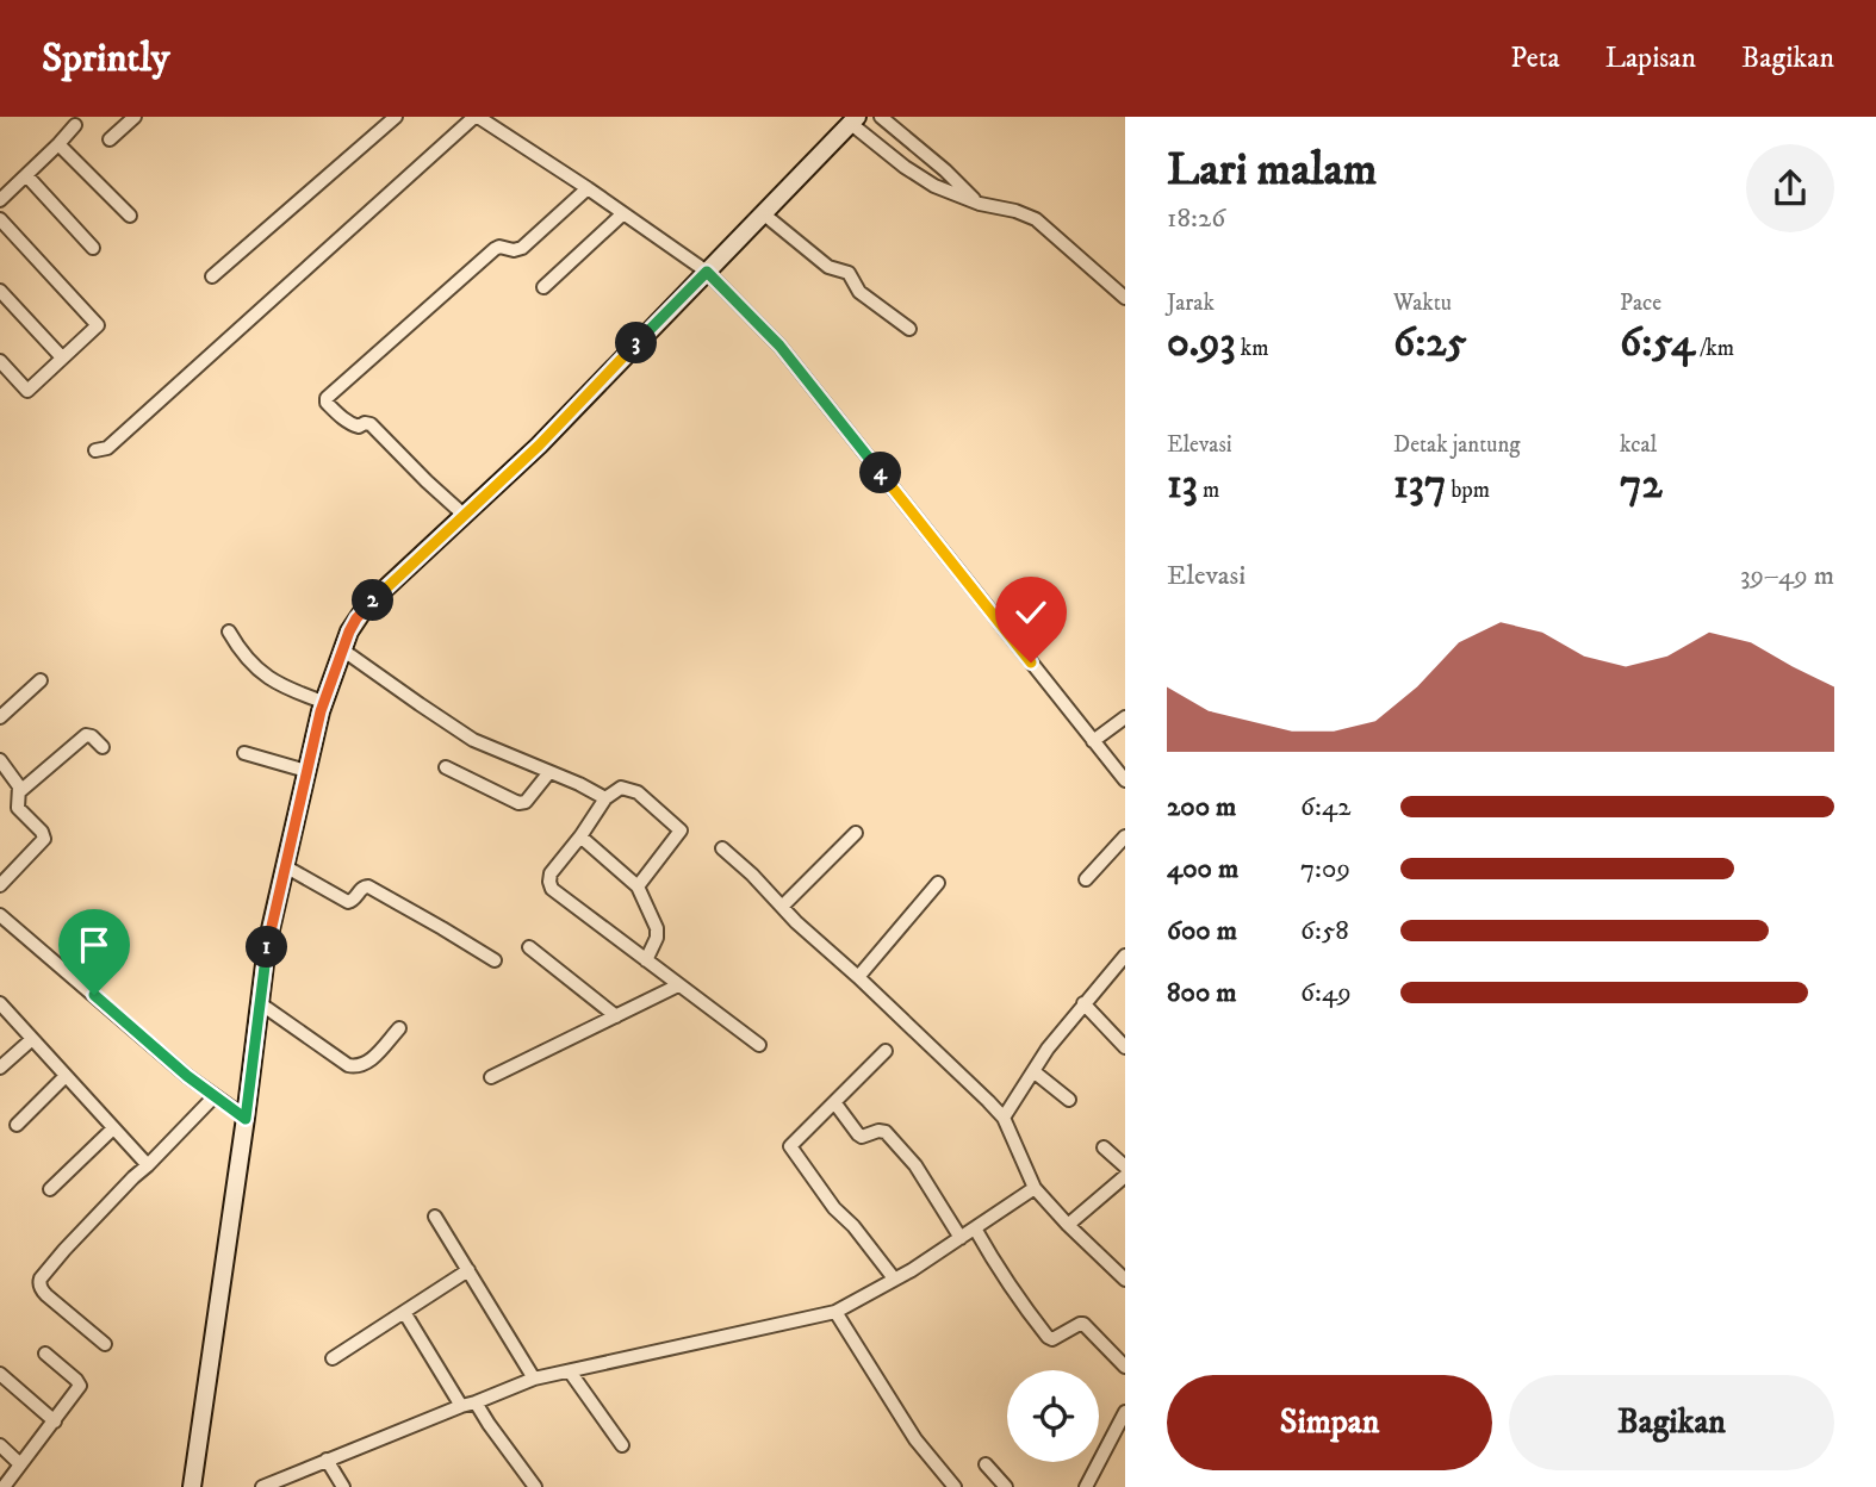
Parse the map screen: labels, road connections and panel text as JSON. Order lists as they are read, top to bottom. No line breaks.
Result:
{"page":{"header":"Sprintly","nav":["Peta","Lapisan","Bagikan"],"heading":["Lari malam","18:26"],"stats":[["Jarak","0.93 km"],["Waktu","6:25"],["Pace","6:54 /km"],["Elevasi","13 m"],["Detak jantung","137 bpm"],["kcal","72"]],"pins":["3","4","2","1"],"chart":["Elevasi","39–49 m"],"list":[{"name":"200 m","note":"6:42"},{"name":"400 m","note":"7:09"},{"name":"600 m","note":"6:58"},{"name":"800 m","note":"6:49"}],"buttons":["Simpan","Bagikan"]}}
